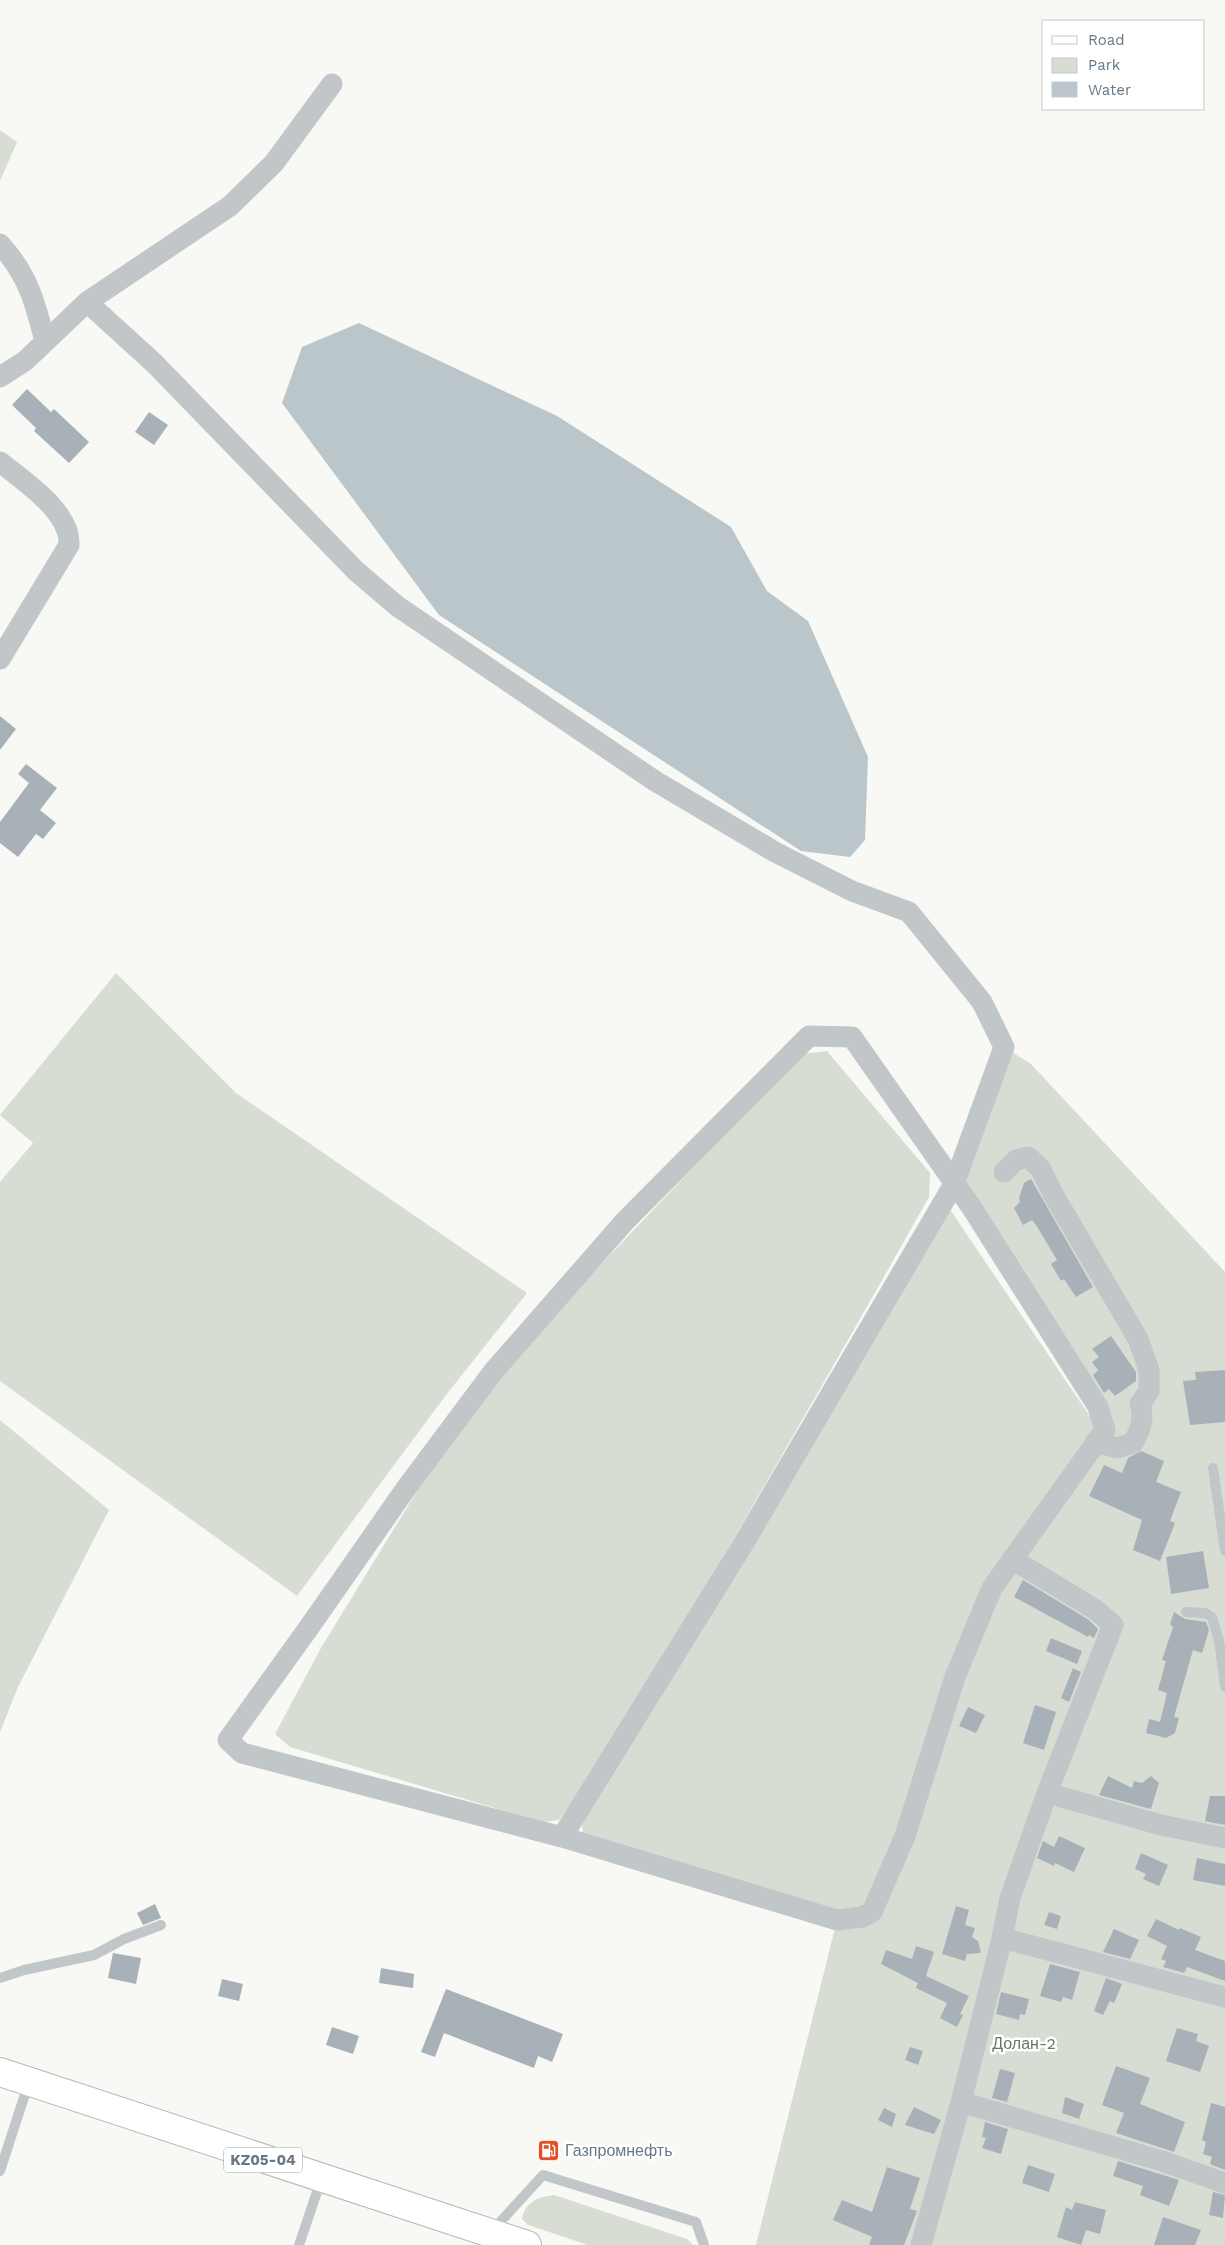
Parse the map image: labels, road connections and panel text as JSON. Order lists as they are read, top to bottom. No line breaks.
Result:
{"streets":{"main road":["KZ05-04"]},"parks":["Долан-2"],"places":{"fuel station":["Газпромнефть"]},"legend":["Road","Park","Water"]}
